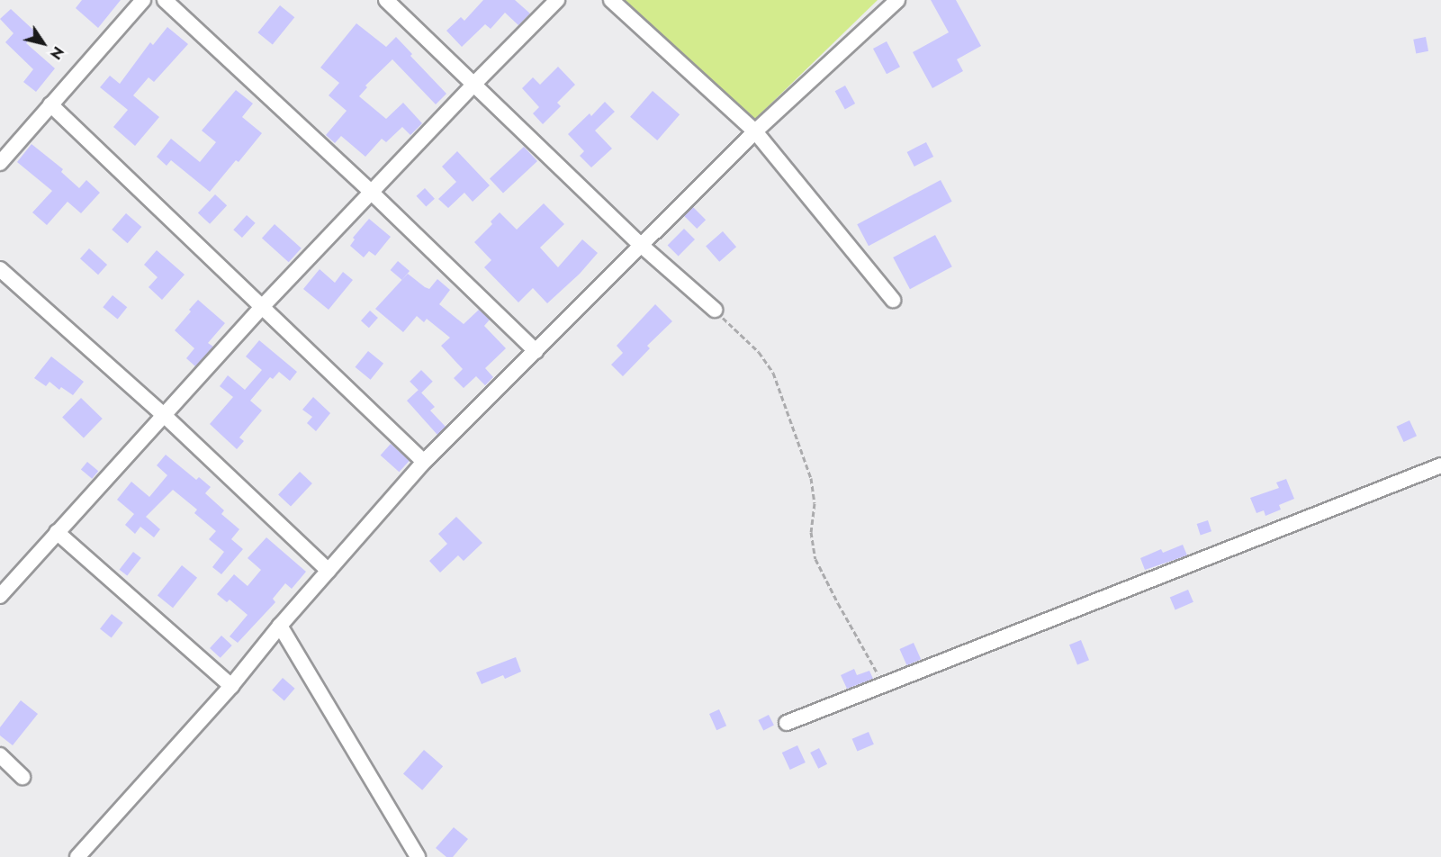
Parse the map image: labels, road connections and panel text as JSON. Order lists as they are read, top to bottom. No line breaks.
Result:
{"north":"bottom right"}
